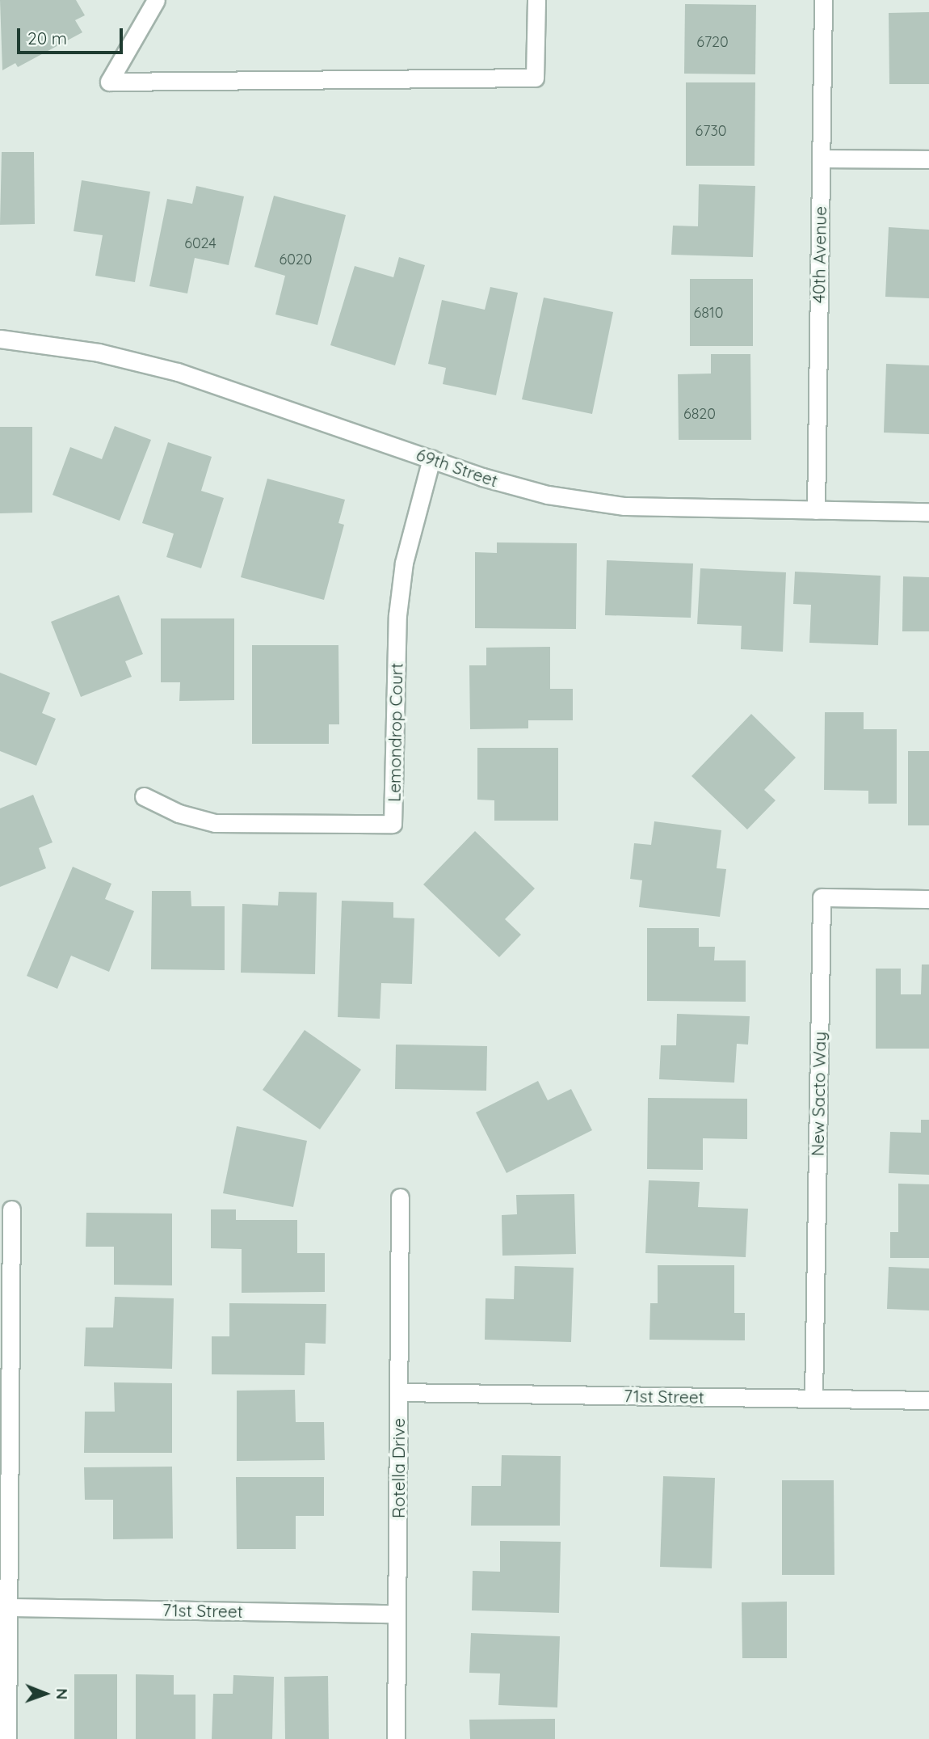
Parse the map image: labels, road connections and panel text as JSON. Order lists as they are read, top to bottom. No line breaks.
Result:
{"streets":{"street":["40th Avenue","69th Street","Lemondrop Court","New Sacto Way","71st Street","Rotella Drive"]},"crossings":[["40th Avenue","69th Street"],["69th Street","Lemondrop Court"],["New Sacto Way","71st Street"],["71st Street","Rotella Drive"]],"house_numbers":["6720","6730","6024","6020","6810","6820"],"scale_bar":"20 m","north":"right"}
